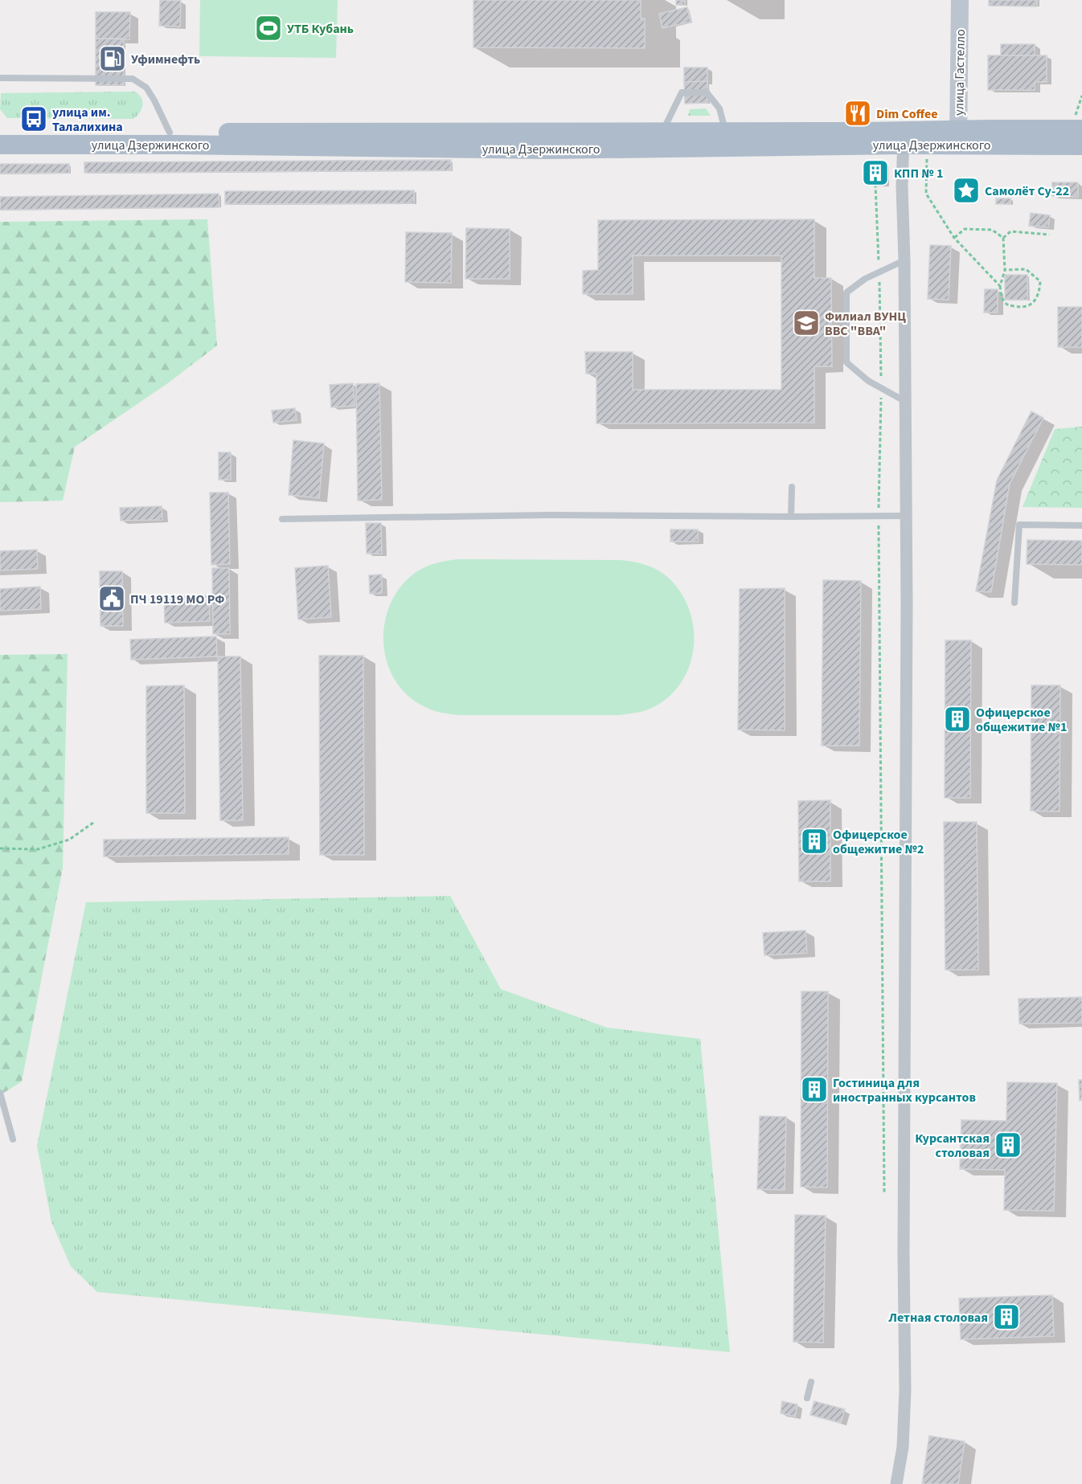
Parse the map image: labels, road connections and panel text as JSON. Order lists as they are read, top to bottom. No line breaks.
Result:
{"streets":{"main road":["улица Дзержинского"],"street":["улица Гастелло"]},"crossings":[["улица Гастелло","улица Дзержинского"]],"places":{"sports":["УТБ Кубань"],"fuel station":["Уфимнефть"],"restaurant":["Dim Coffee"],"bus stop":["улица им. Талалихина"],"building":["КПП № 1","Офицерское общежитие №1","Офицерское общежитие №2","Гостиница для иностранных курсантов","Курсантская столовая","Летная столовая"],"place":["Самолёт Су-22"],"school or university":["Филиал ВУНЦ ВВС \"ВВА\""],"public building":["ПЧ 19119 МО РФ"]}}
